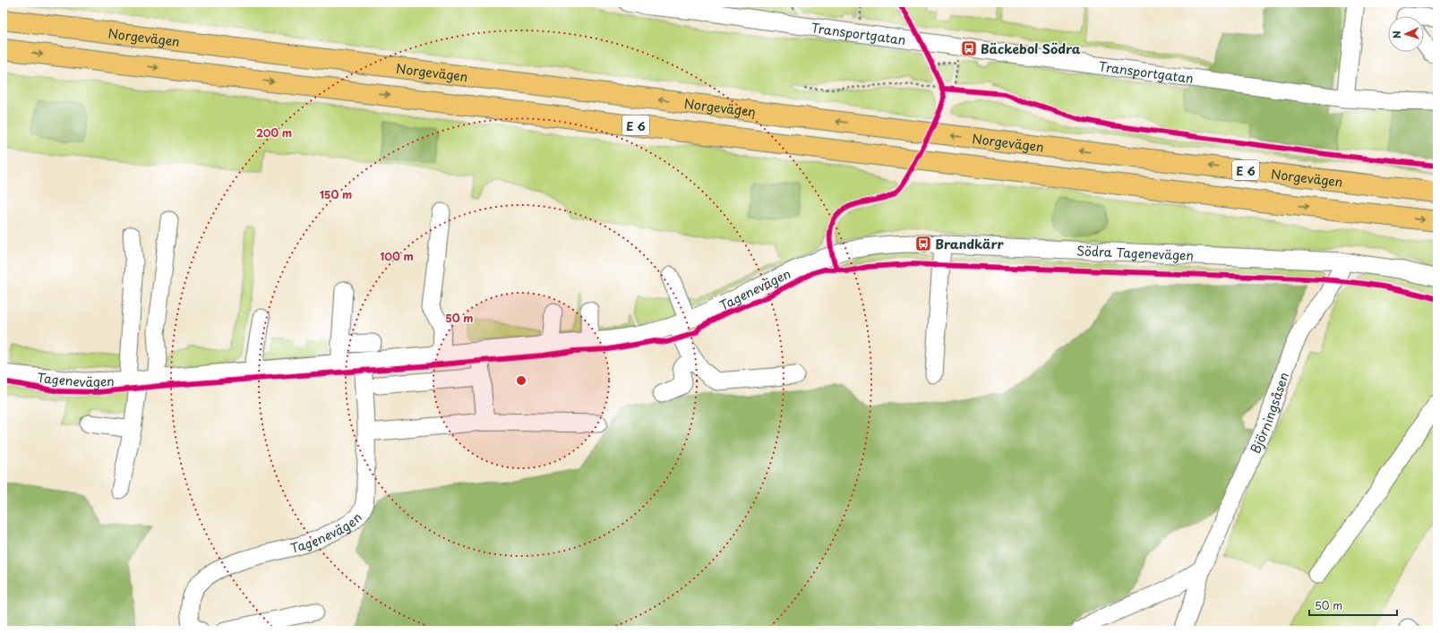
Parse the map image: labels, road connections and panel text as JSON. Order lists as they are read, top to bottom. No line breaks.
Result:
{"streets":{"highway":["Norgevägen","E 6"],"street":["Transportgatan","Södra Tagenevägen","Tagenevägen","Björningsåsen"]},"crossings":[["Södra Tagenevägen","Tagenevägen"],["Södra Tagenevägen","Björningsåsen"]],"places":{"bus stop":["Bäckebol Södra","Brandkärr"]},"scale_bar":"50 m","north":"left","rings":["200 m","150 m","100 m","50 m"]}
